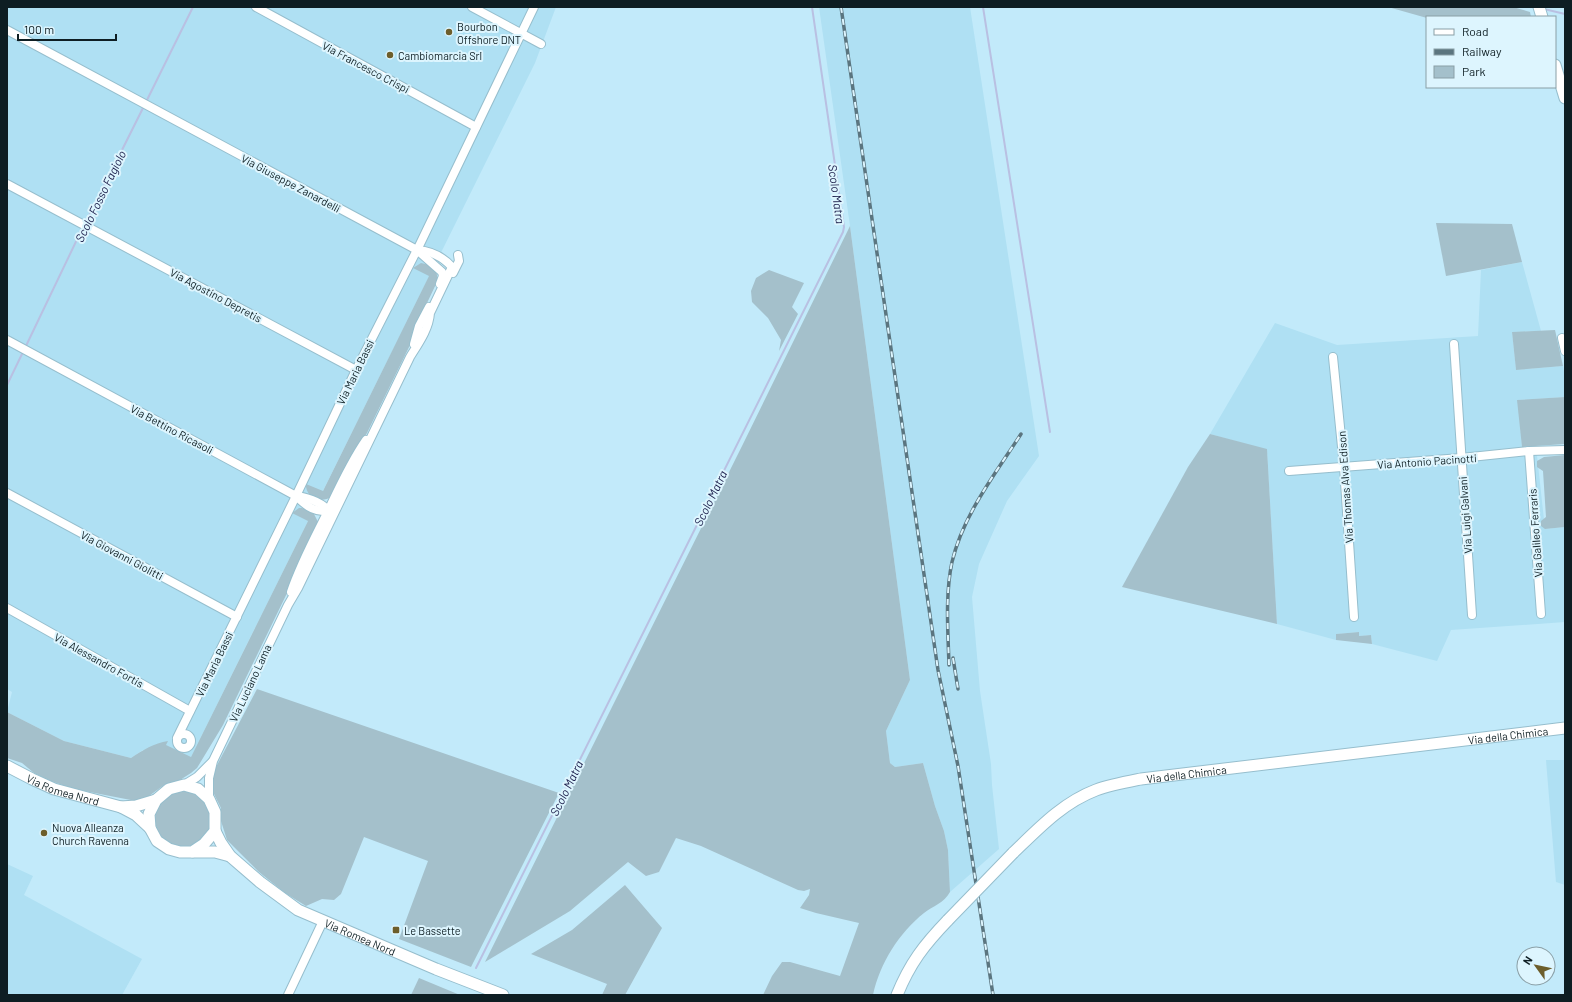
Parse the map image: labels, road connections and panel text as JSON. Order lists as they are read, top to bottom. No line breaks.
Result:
{"streets":{"main road":["Via della Chimica","Via Romea Nord"],"street":["Via Francesco Crispi","Via Giuseppe Zanardelli","Via Agostino Depretis","Via Maria Bassi","Via Bettino Ricasoli","Via Antonio Pacinotti","Via Thomas Alva Edison","Via Luigi Galvani","Via Galileo Ferraris","Via Giovanni Giolitti","Via Alessandro Fortis","Via Luciano Lama"]},"crossings":[["Via Francesco Crispi","Via Maria Bassi"],["Via Giuseppe Zanardelli","Via Maria Bassi"],["Via Giuseppe Zanardelli","Via Luciano Lama"],["Via Agostino Depretis","Via Maria Bassi"],["Via Maria Bassi","Via Bettino Ricasoli"],["Via Maria Bassi","Via Giovanni Giolitti"],["Via Maria Bassi","Via Alessandro Fortis"],["Via Maria Bassi","Via Luciano Lama"],["Via Bettino Ricasoli","Via Luciano Lama"],["Via Antonio Pacinotti","Via Thomas Alva Edison"],["Via Antonio Pacinotti","Via Luigi Galvani"],["Via Antonio Pacinotti","Via Galileo Ferraris"],["Via Luciano Lama","Via Romea Nord"]],"water":["Scolo Matra","Scolo Fosso Fagiolo"],"places":{"other":["Bourbon Offshore DNT","Cambiomarcia Srl","Nuova Alleanza Church Ravenna"],"transit":["Le Bassette"]},"legend":["Road","Railway","Park"],"scale_bar":"100 m","north":"top left"}
